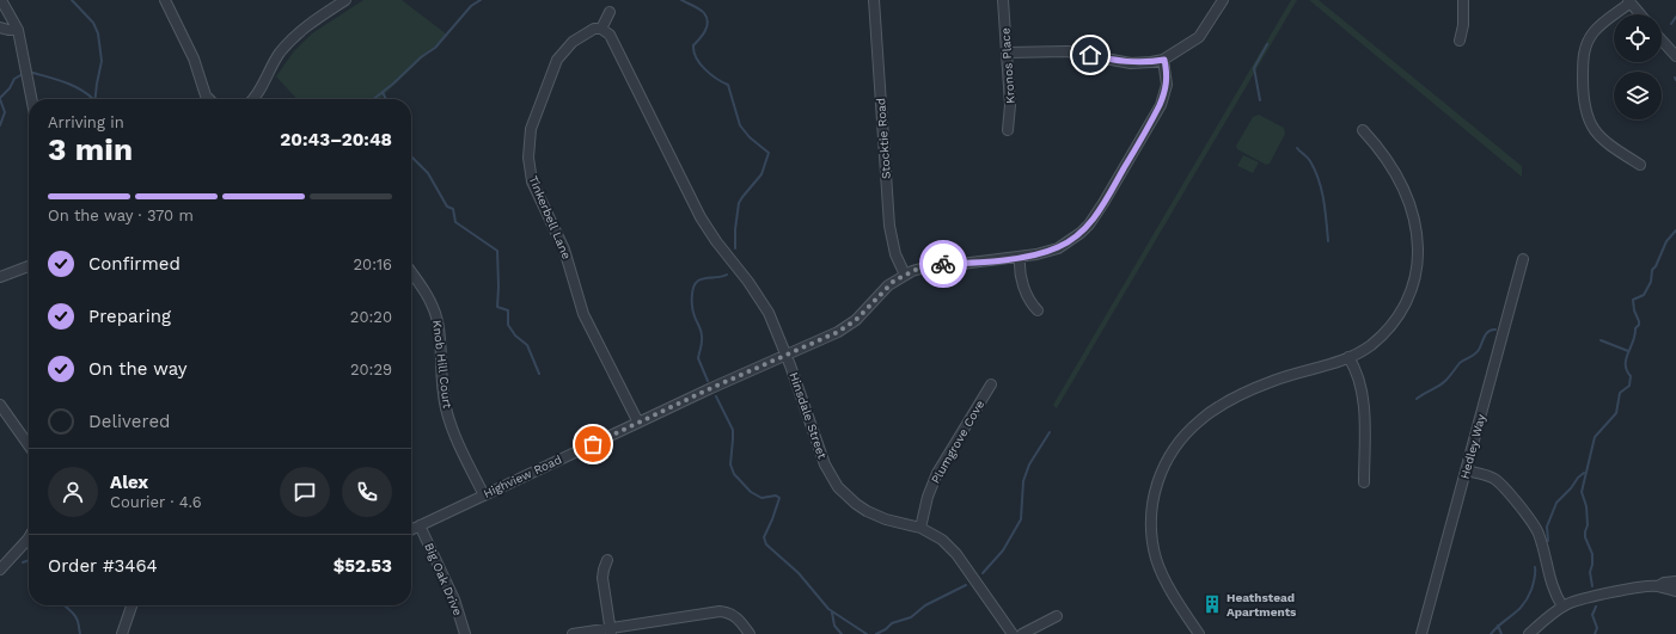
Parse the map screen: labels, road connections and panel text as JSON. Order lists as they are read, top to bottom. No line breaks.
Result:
{"streets":{"street":["Kronos Place","Stocktie Road","Tinkerbell Lane","Knob Hill Court","Hinsdale Street","Plumgrove Cove","Hedley Way","Highview Road","Big Oak Drive"]},"crossings":[["Stocktie Road","Highview Road"],["Tinkerbell Lane","Hinsdale Street"],["Tinkerbell Lane","Highview Road"],["Knob Hill Court","Highview Road"],["Hinsdale Street","Plumgrove Cove"],["Hinsdale Street","Highview Road"],["Highview Road","Big Oak Drive"]],"places":{"building":["Heathstead Apartments"]},"page":{"heading":["3 min","Arriving in","20:43–20:48"],"panel":["Alex","Courier · 4.6","Order #3464","$52.53"],"bar":"On the way · 370 m","list":[["Confirmed","20:16"],["Preparing","20:20"],["On the way","20:29"],"Delivered"]}}
